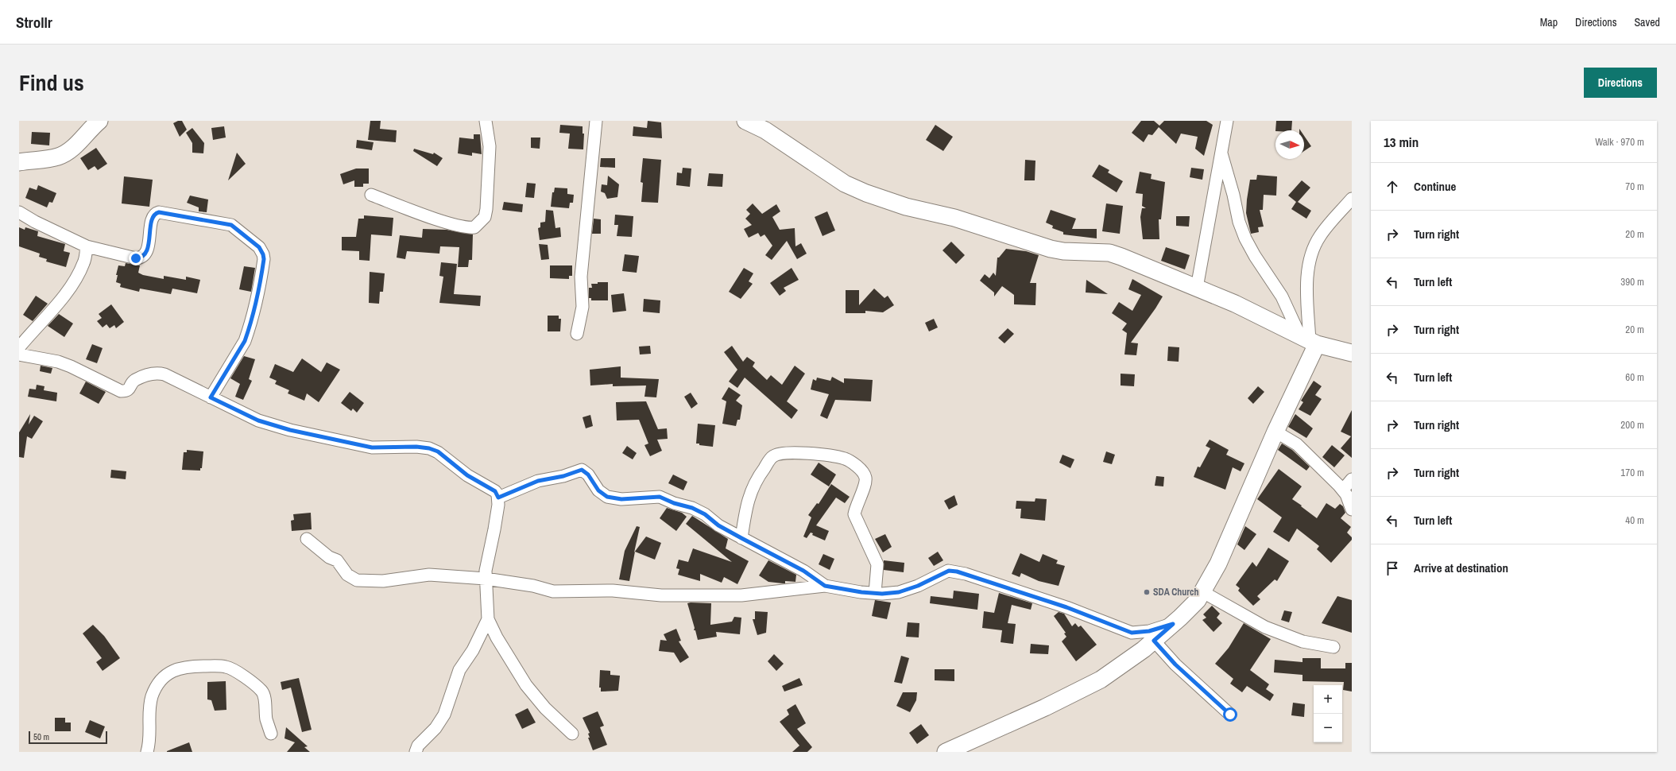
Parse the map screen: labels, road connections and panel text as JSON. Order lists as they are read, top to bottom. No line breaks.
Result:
{"places":["SDA Church"],"scale_bar":"50 m","north":"right","page":{"header":"Strollr","nav":["Map","Directions","Saved"],"title":"Find us","buttons":"Directions","heading":["13 min","Walk · 970 m"],"list":[["Continue","70 m"],["Turn right","20 m"],["Turn left","390 m"],["Turn right","20 m"],["Turn left","60 m"],["Turn right","200 m"],["Turn right","170 m"],["Turn left","40 m"],"Arrive at destination"],"map_buttons":["+","−"],"scale":"50 m"}}
